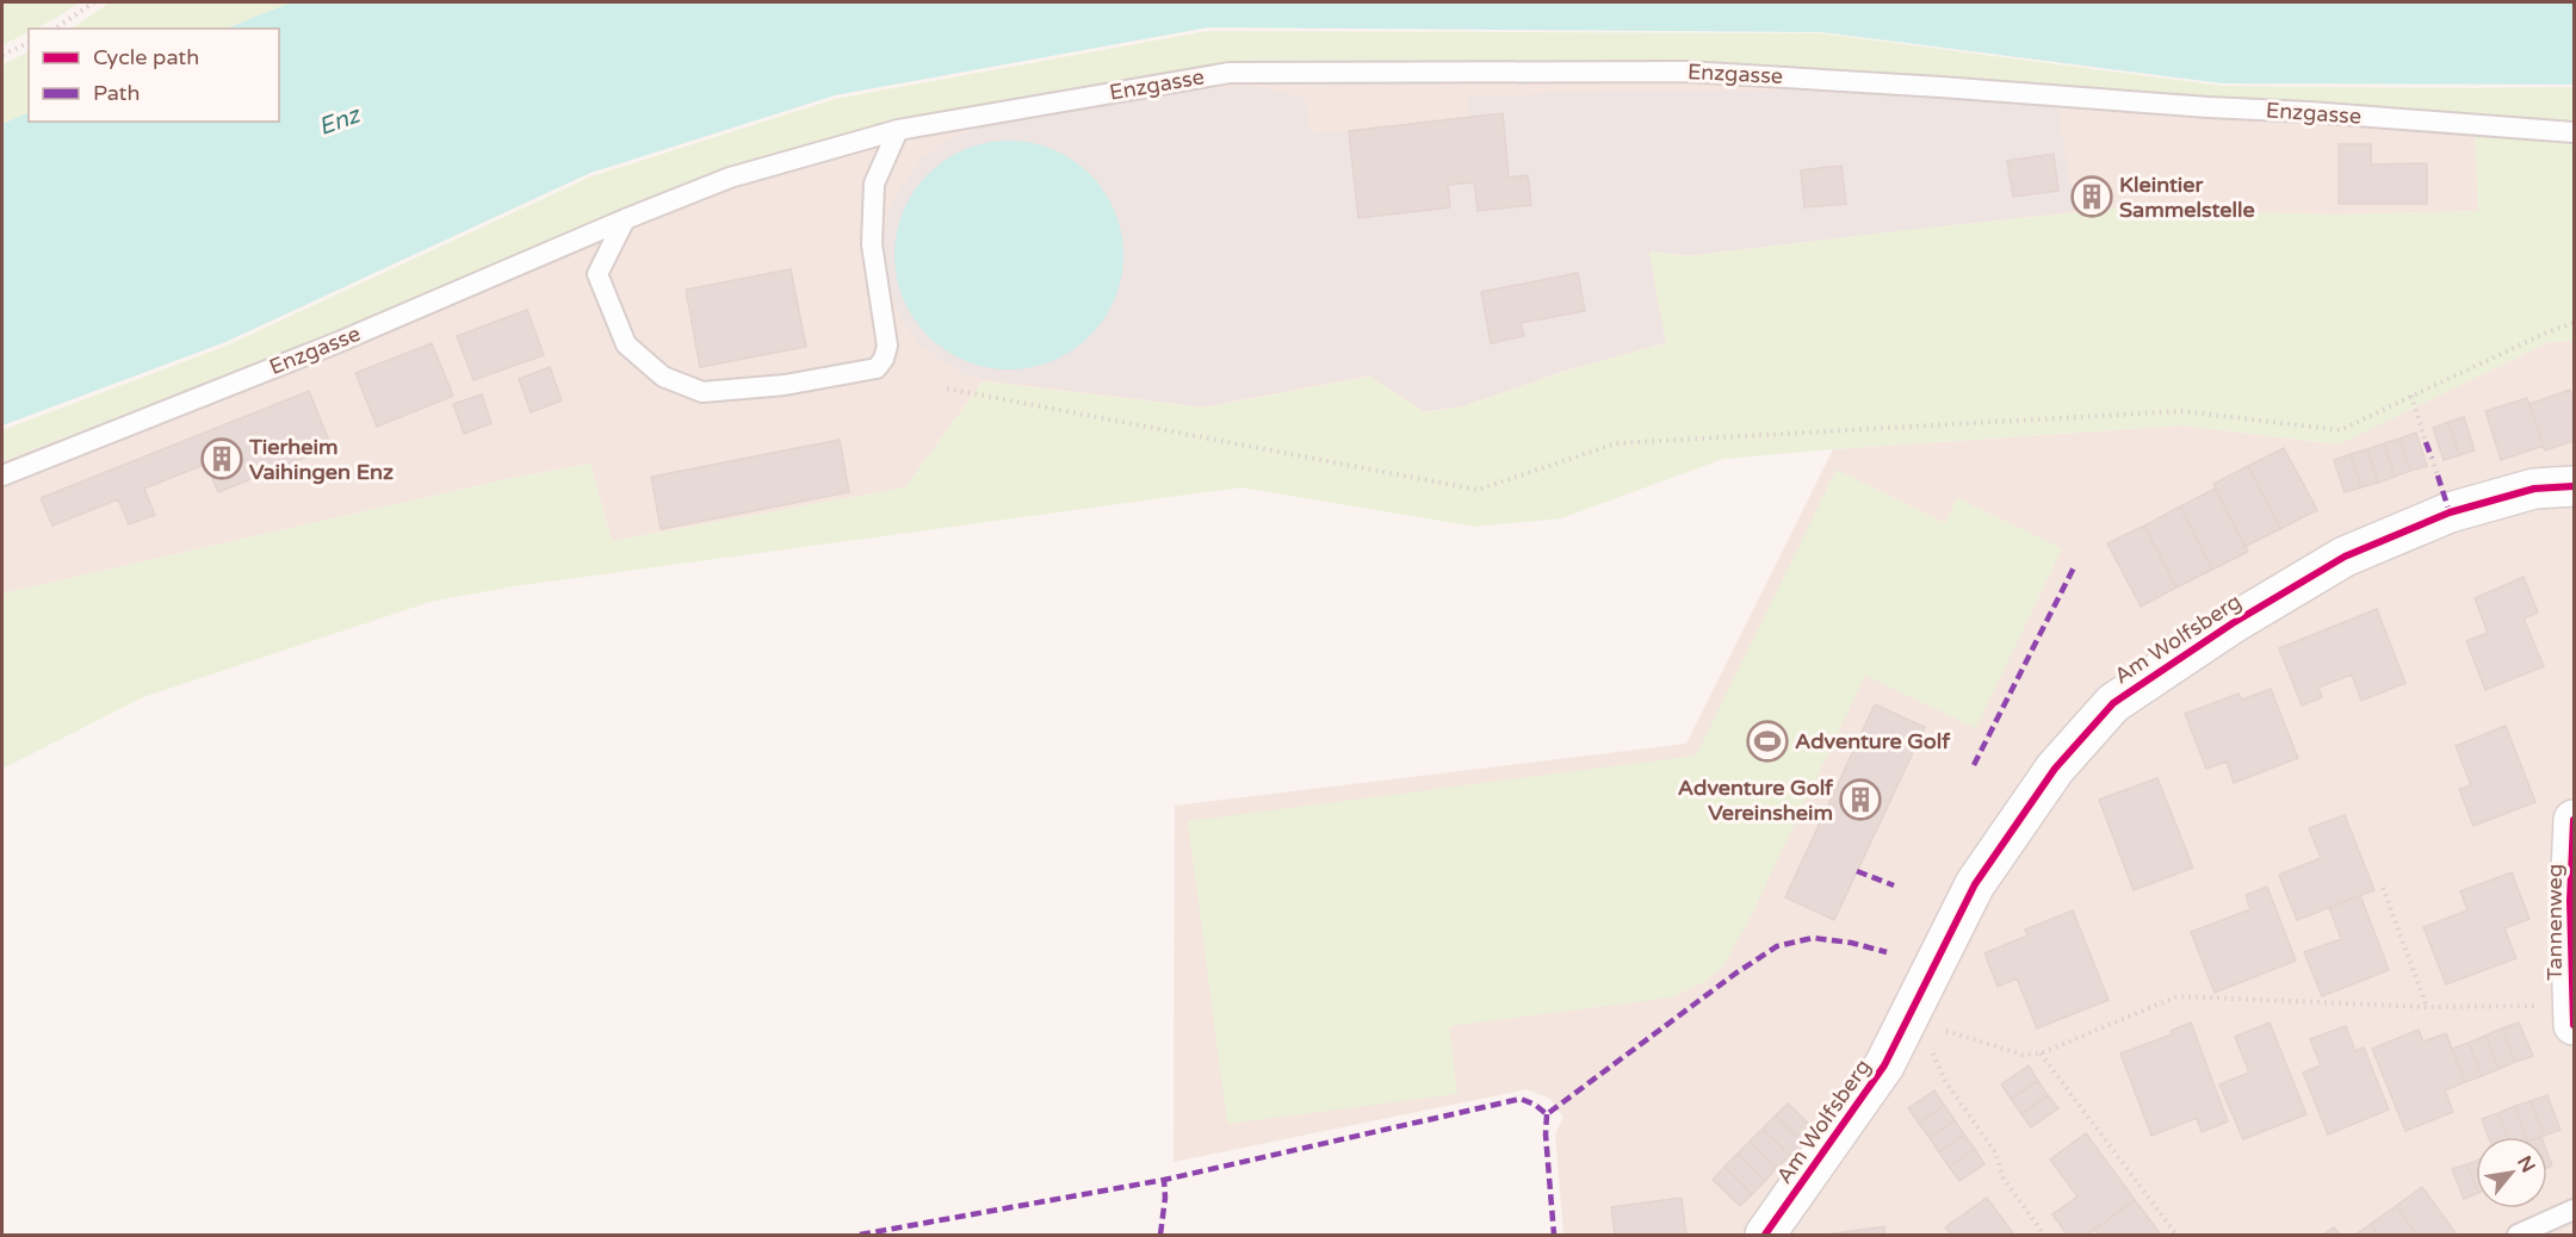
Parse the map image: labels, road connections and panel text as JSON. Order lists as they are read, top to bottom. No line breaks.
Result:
{"streets":{"street":["Am Wolfsberg","Tannenweg"],"lane":["Enzgasse"]},"water":["Enz"],"places":{"building":["Kleintier Sammelstelle","Tierheim Vaihingen Enz","Adventure Golf Vereinsheim"],"sports":["Adventure Golf"]},"legend":["Cycle path","Path"],"north":"top right"}
